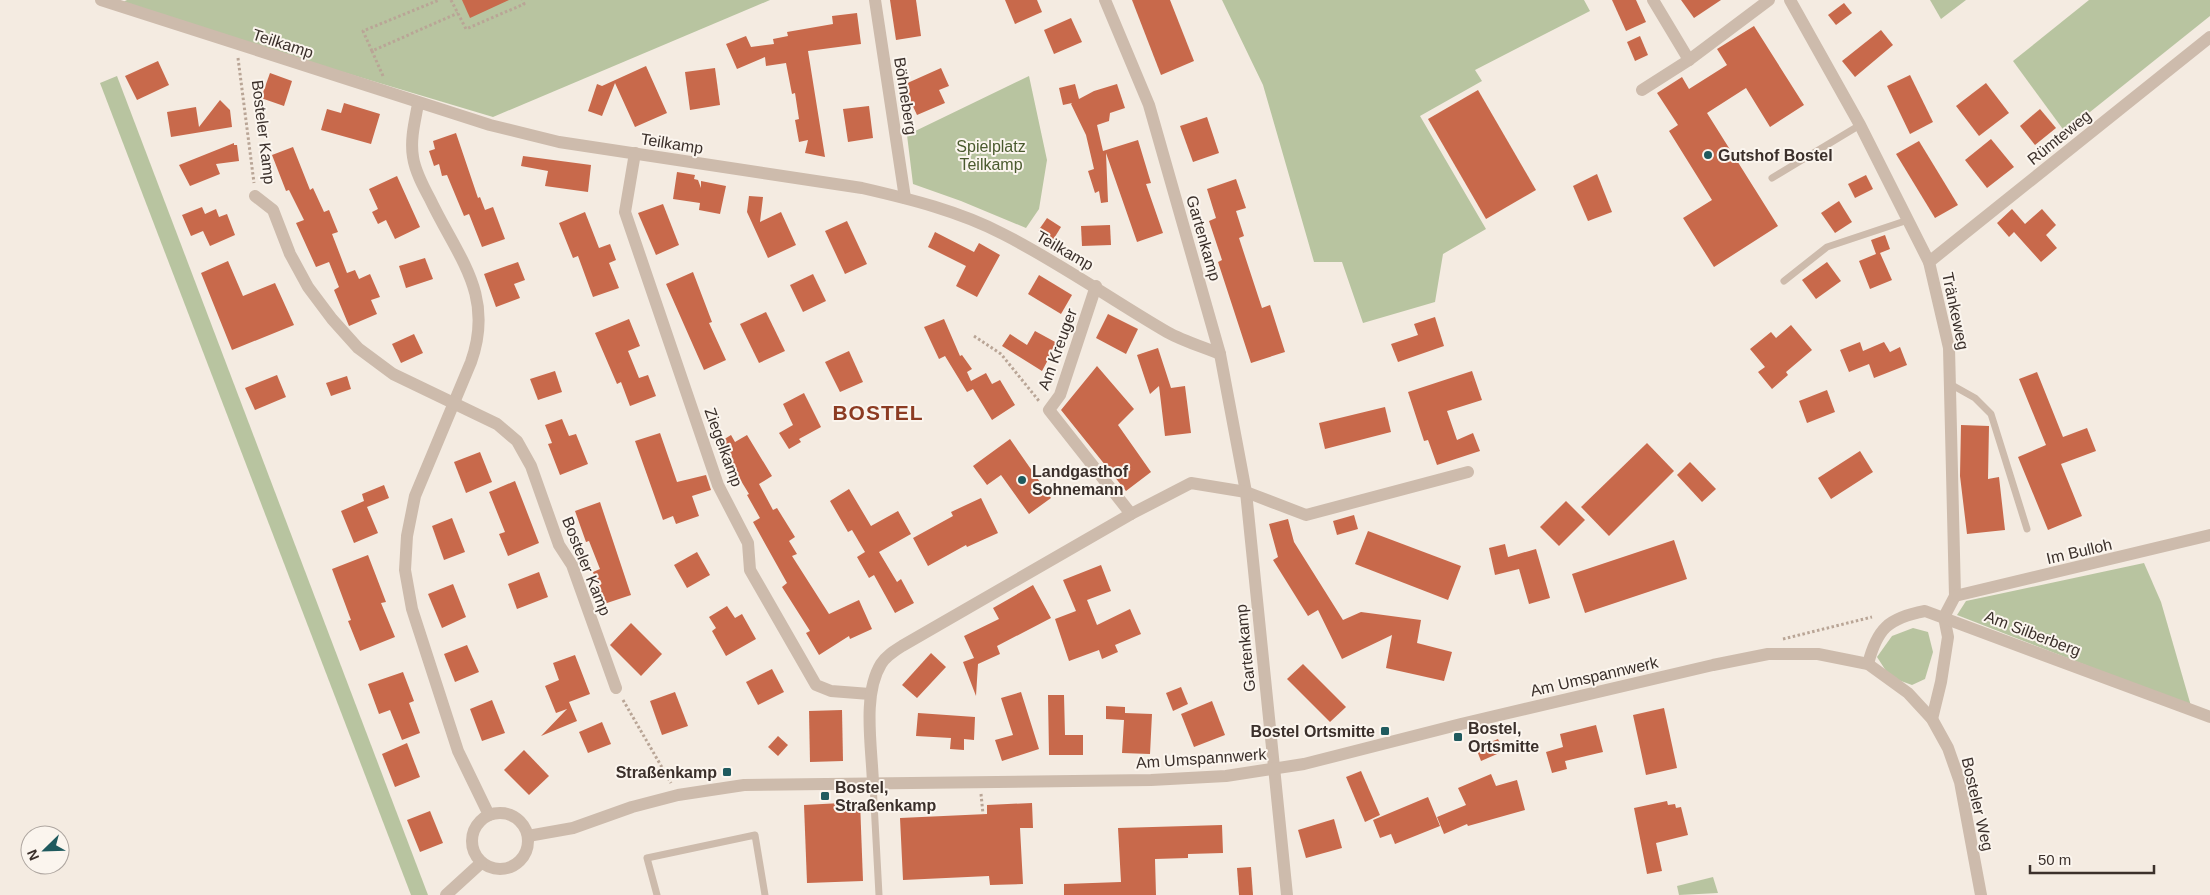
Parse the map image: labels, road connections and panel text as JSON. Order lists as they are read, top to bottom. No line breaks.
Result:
{"streets":{"street":["Teilkamp","Böhneberg","Bosteler Kamp","Rümteweg","Gartenkamp","Tränkeweg","Am Kreuger","Ziegelkamp","Im Bulloh","Am Silberberg","Am Umspannwerk","Bosteler Weg"]},"crossings":[["Teilkamp","Böhneberg"],["Teilkamp","Bosteler Kamp"],["Teilkamp","Gartenkamp"],["Teilkamp","Am Kreuger"],["Teilkamp","Ziegelkamp"],["Rümteweg","Tränkeweg"],["Gartenkamp","Am Umspannwerk"],["Tränkeweg","Im Bulloh"],["Tränkeweg","Am Silberberg"],["Am Silberberg","Am Umspannwerk"],["Am Silberberg","Bosteler Weg"],["Am Umspannwerk","Bosteler Weg"]],"districts":["BOSTEL"],"parks":["Spielplatz Teilkamp"],"places":{"other":["Gutshof Bostel","Landgasthof Sohnemann"],"transit":["Bostel Ortsmitte","Bostel, Ortsmitte","Straßenkamp","Bostel, Straßenkamp"]},"scale_bar":"50 m","north":"bottom left"}
